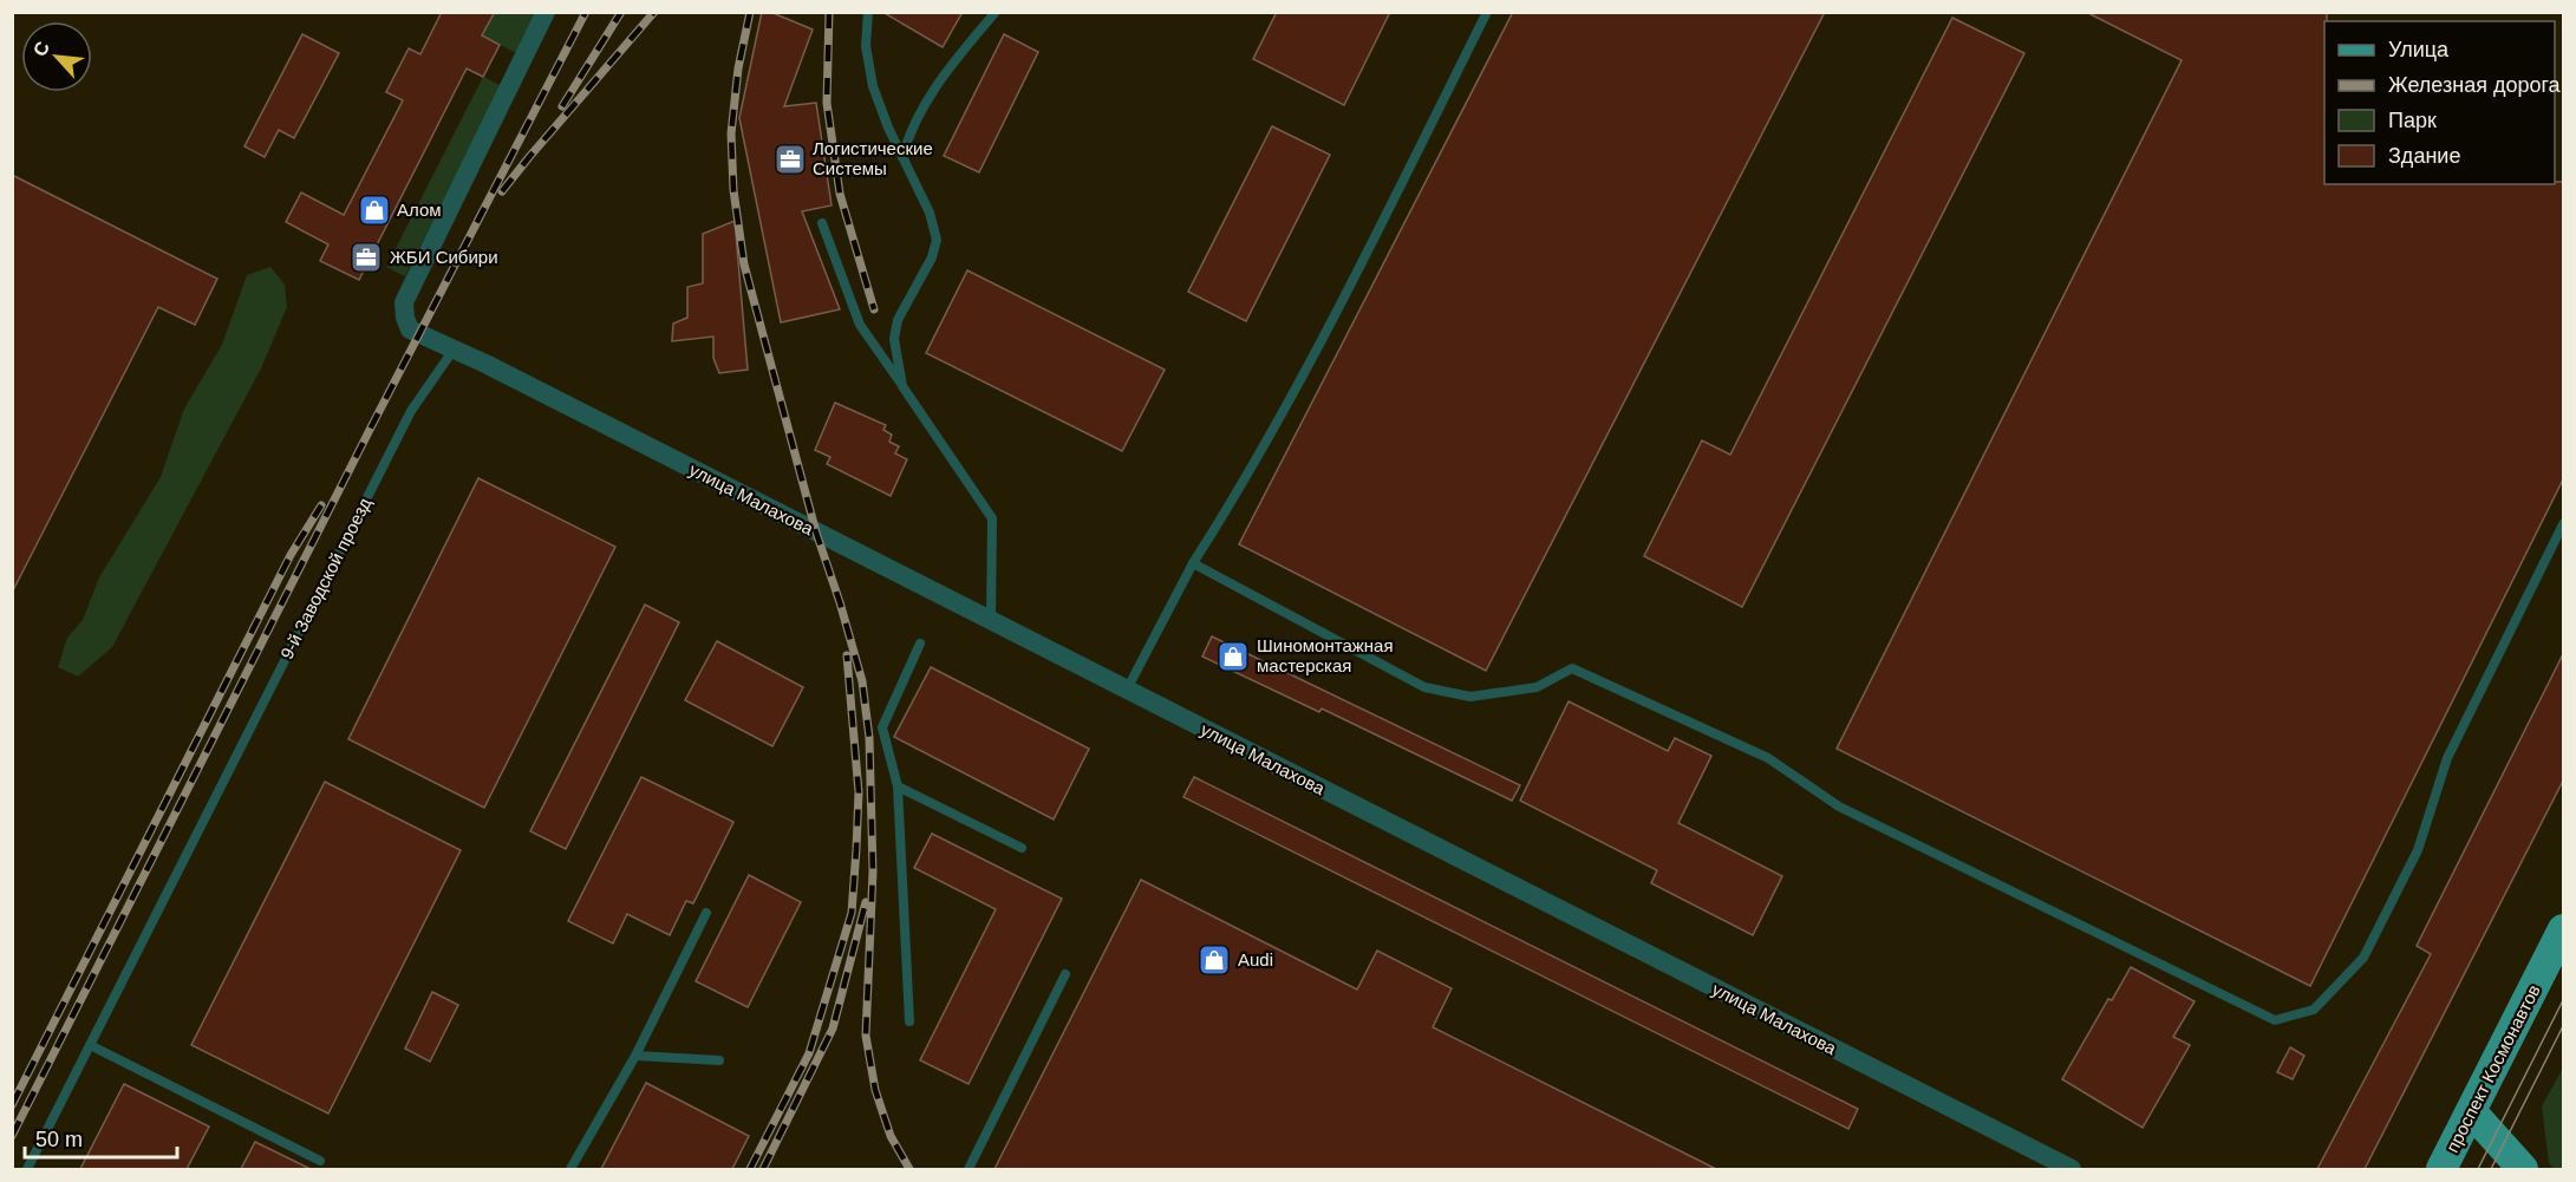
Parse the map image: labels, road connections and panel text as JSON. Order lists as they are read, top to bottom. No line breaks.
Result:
{"streets":{"main road":["проспект Космонавтов"],"street":["улица Малахова"],"lane":["9-й Заводской проезд"]},"crossings":[["улица Малахова","9-й Заводской проезд"]],"places":{"office":["Логистические Системы","ЖБИ Сибири"],"shop":["Алом","Шиномонтажная мастерская","Audi"]},"legend":["Улица","Железная дорога","Парк","Здание"],"scale_bar":"50 m","north":"top left"}
